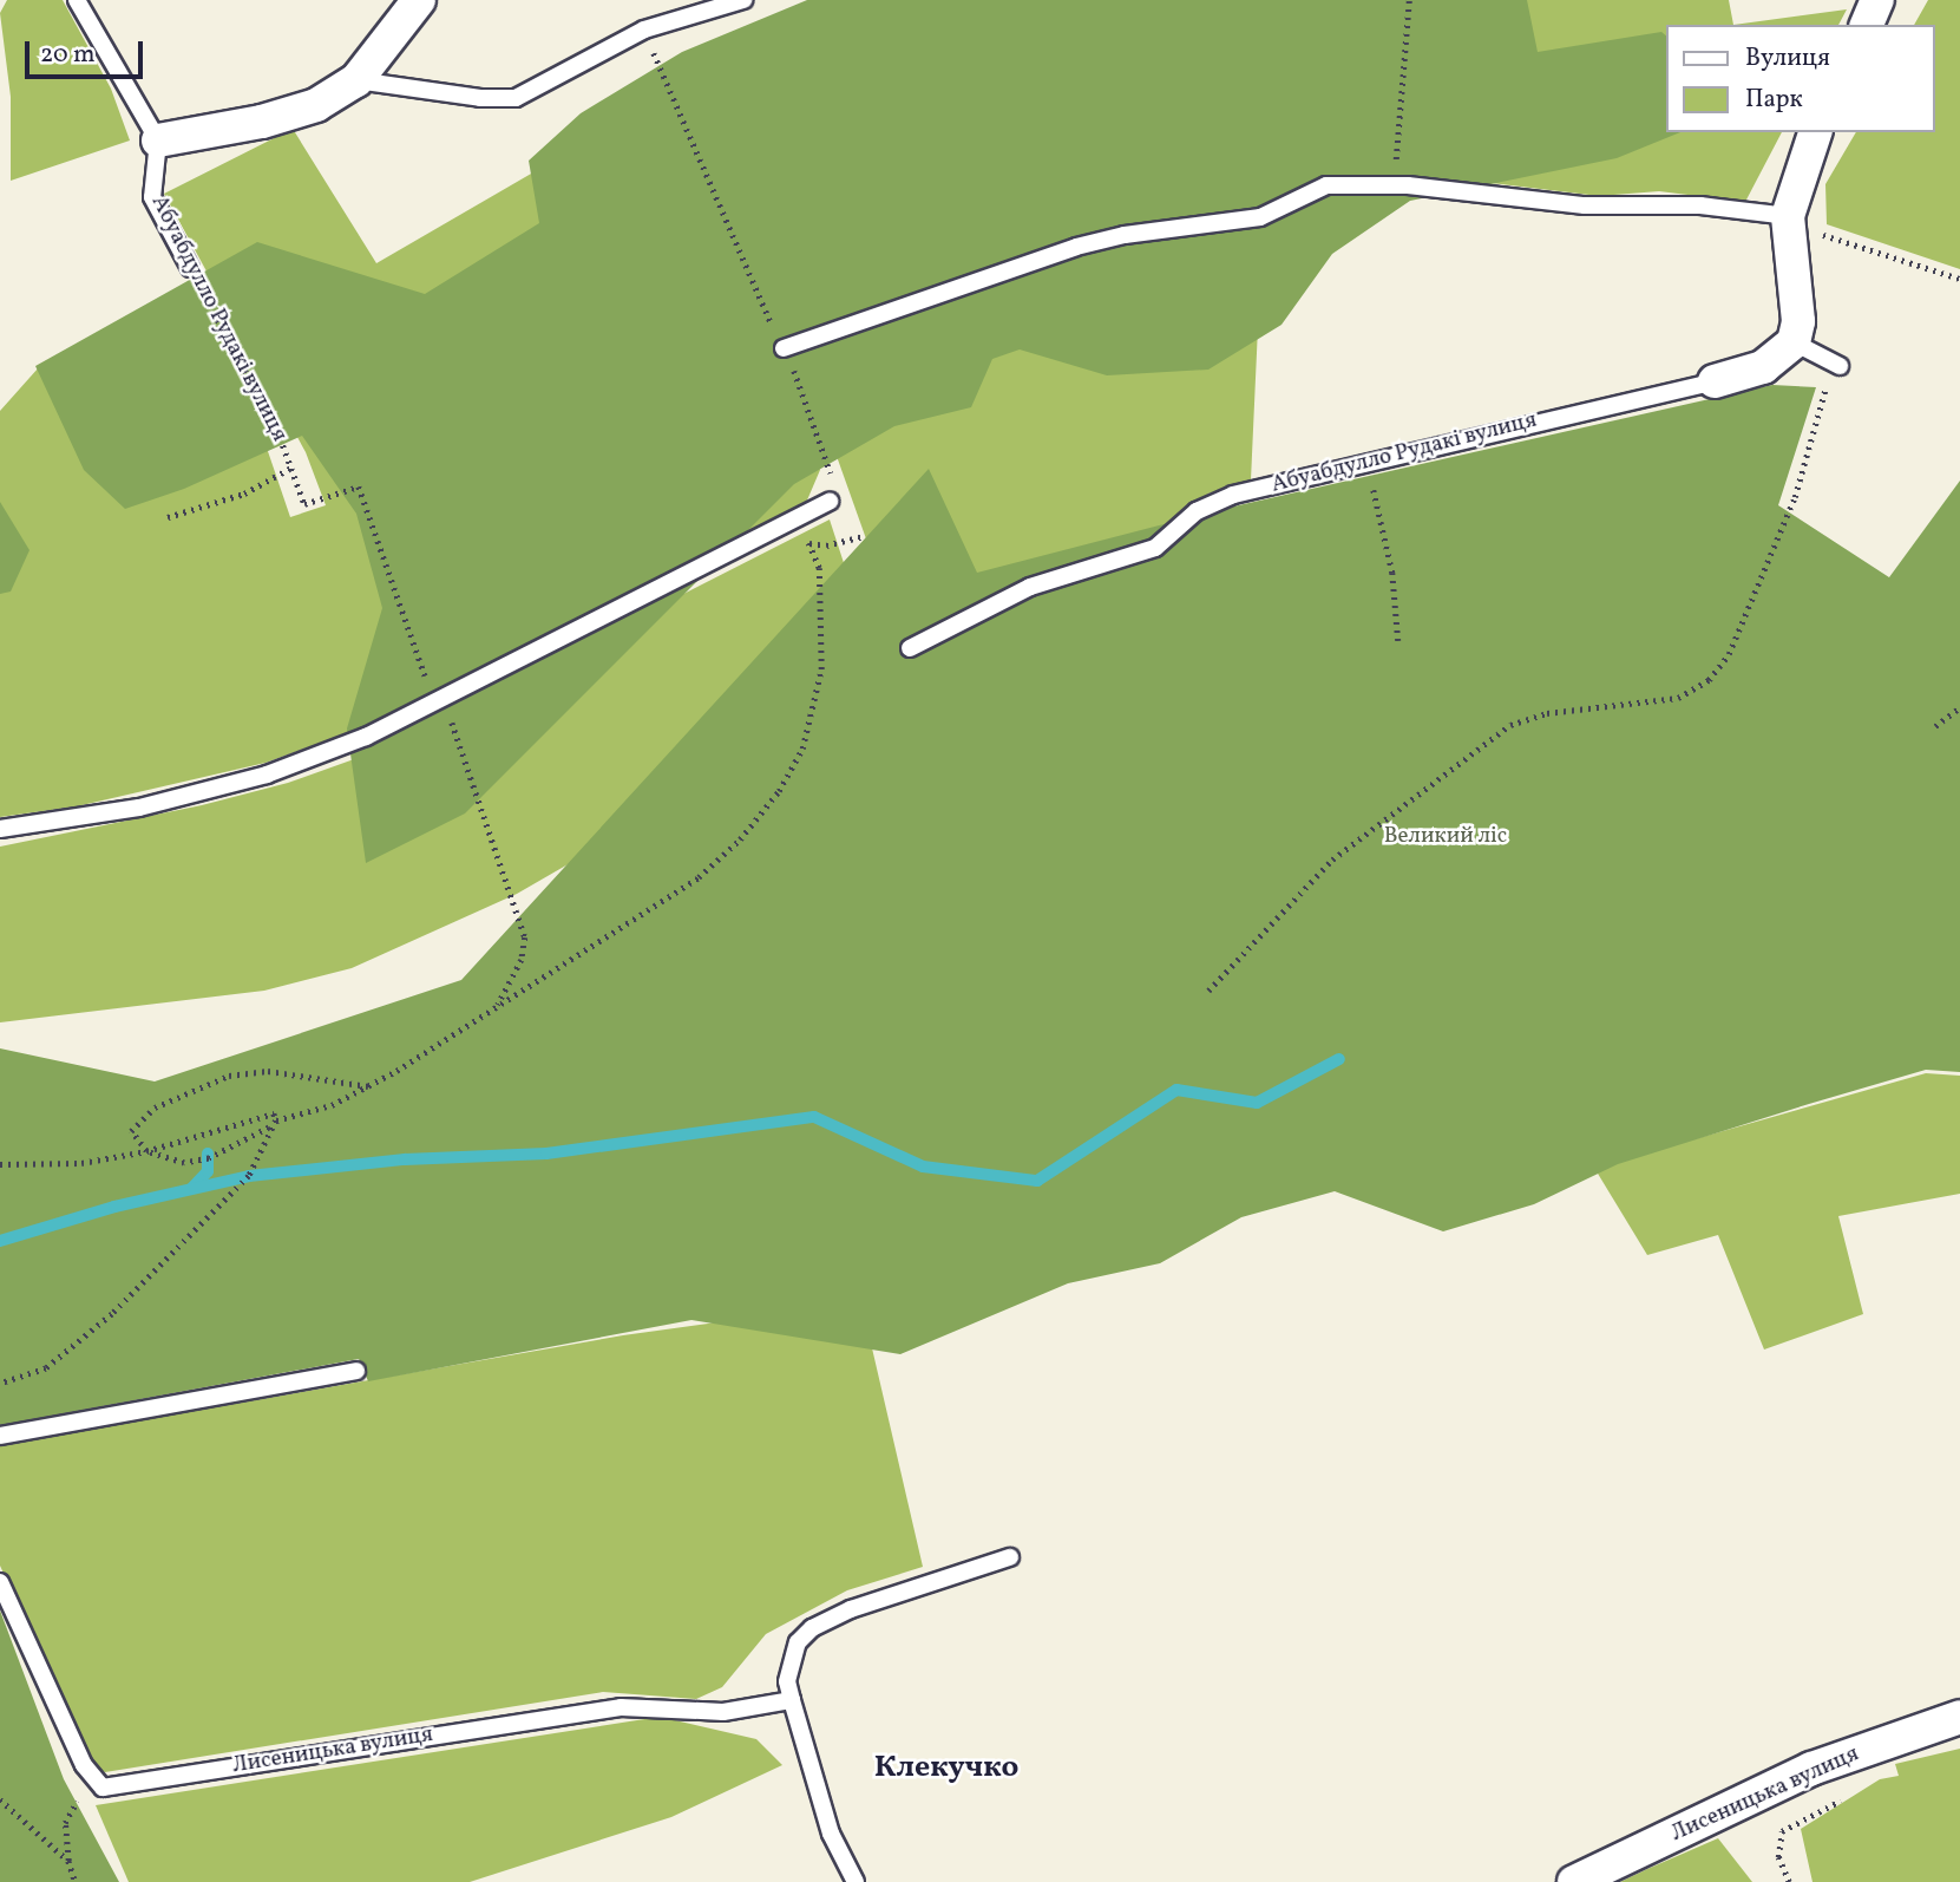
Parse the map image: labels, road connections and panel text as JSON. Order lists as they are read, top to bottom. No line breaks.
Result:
{"streets":{"street":["Абуабдулло Рудакі вулиця","Лисеницька вулиця"]},"districts":["Клекучко"],"parks":["Великий ліс"],"legend":["Вулиця","Парк"],"scale_bar":"20 m"}
